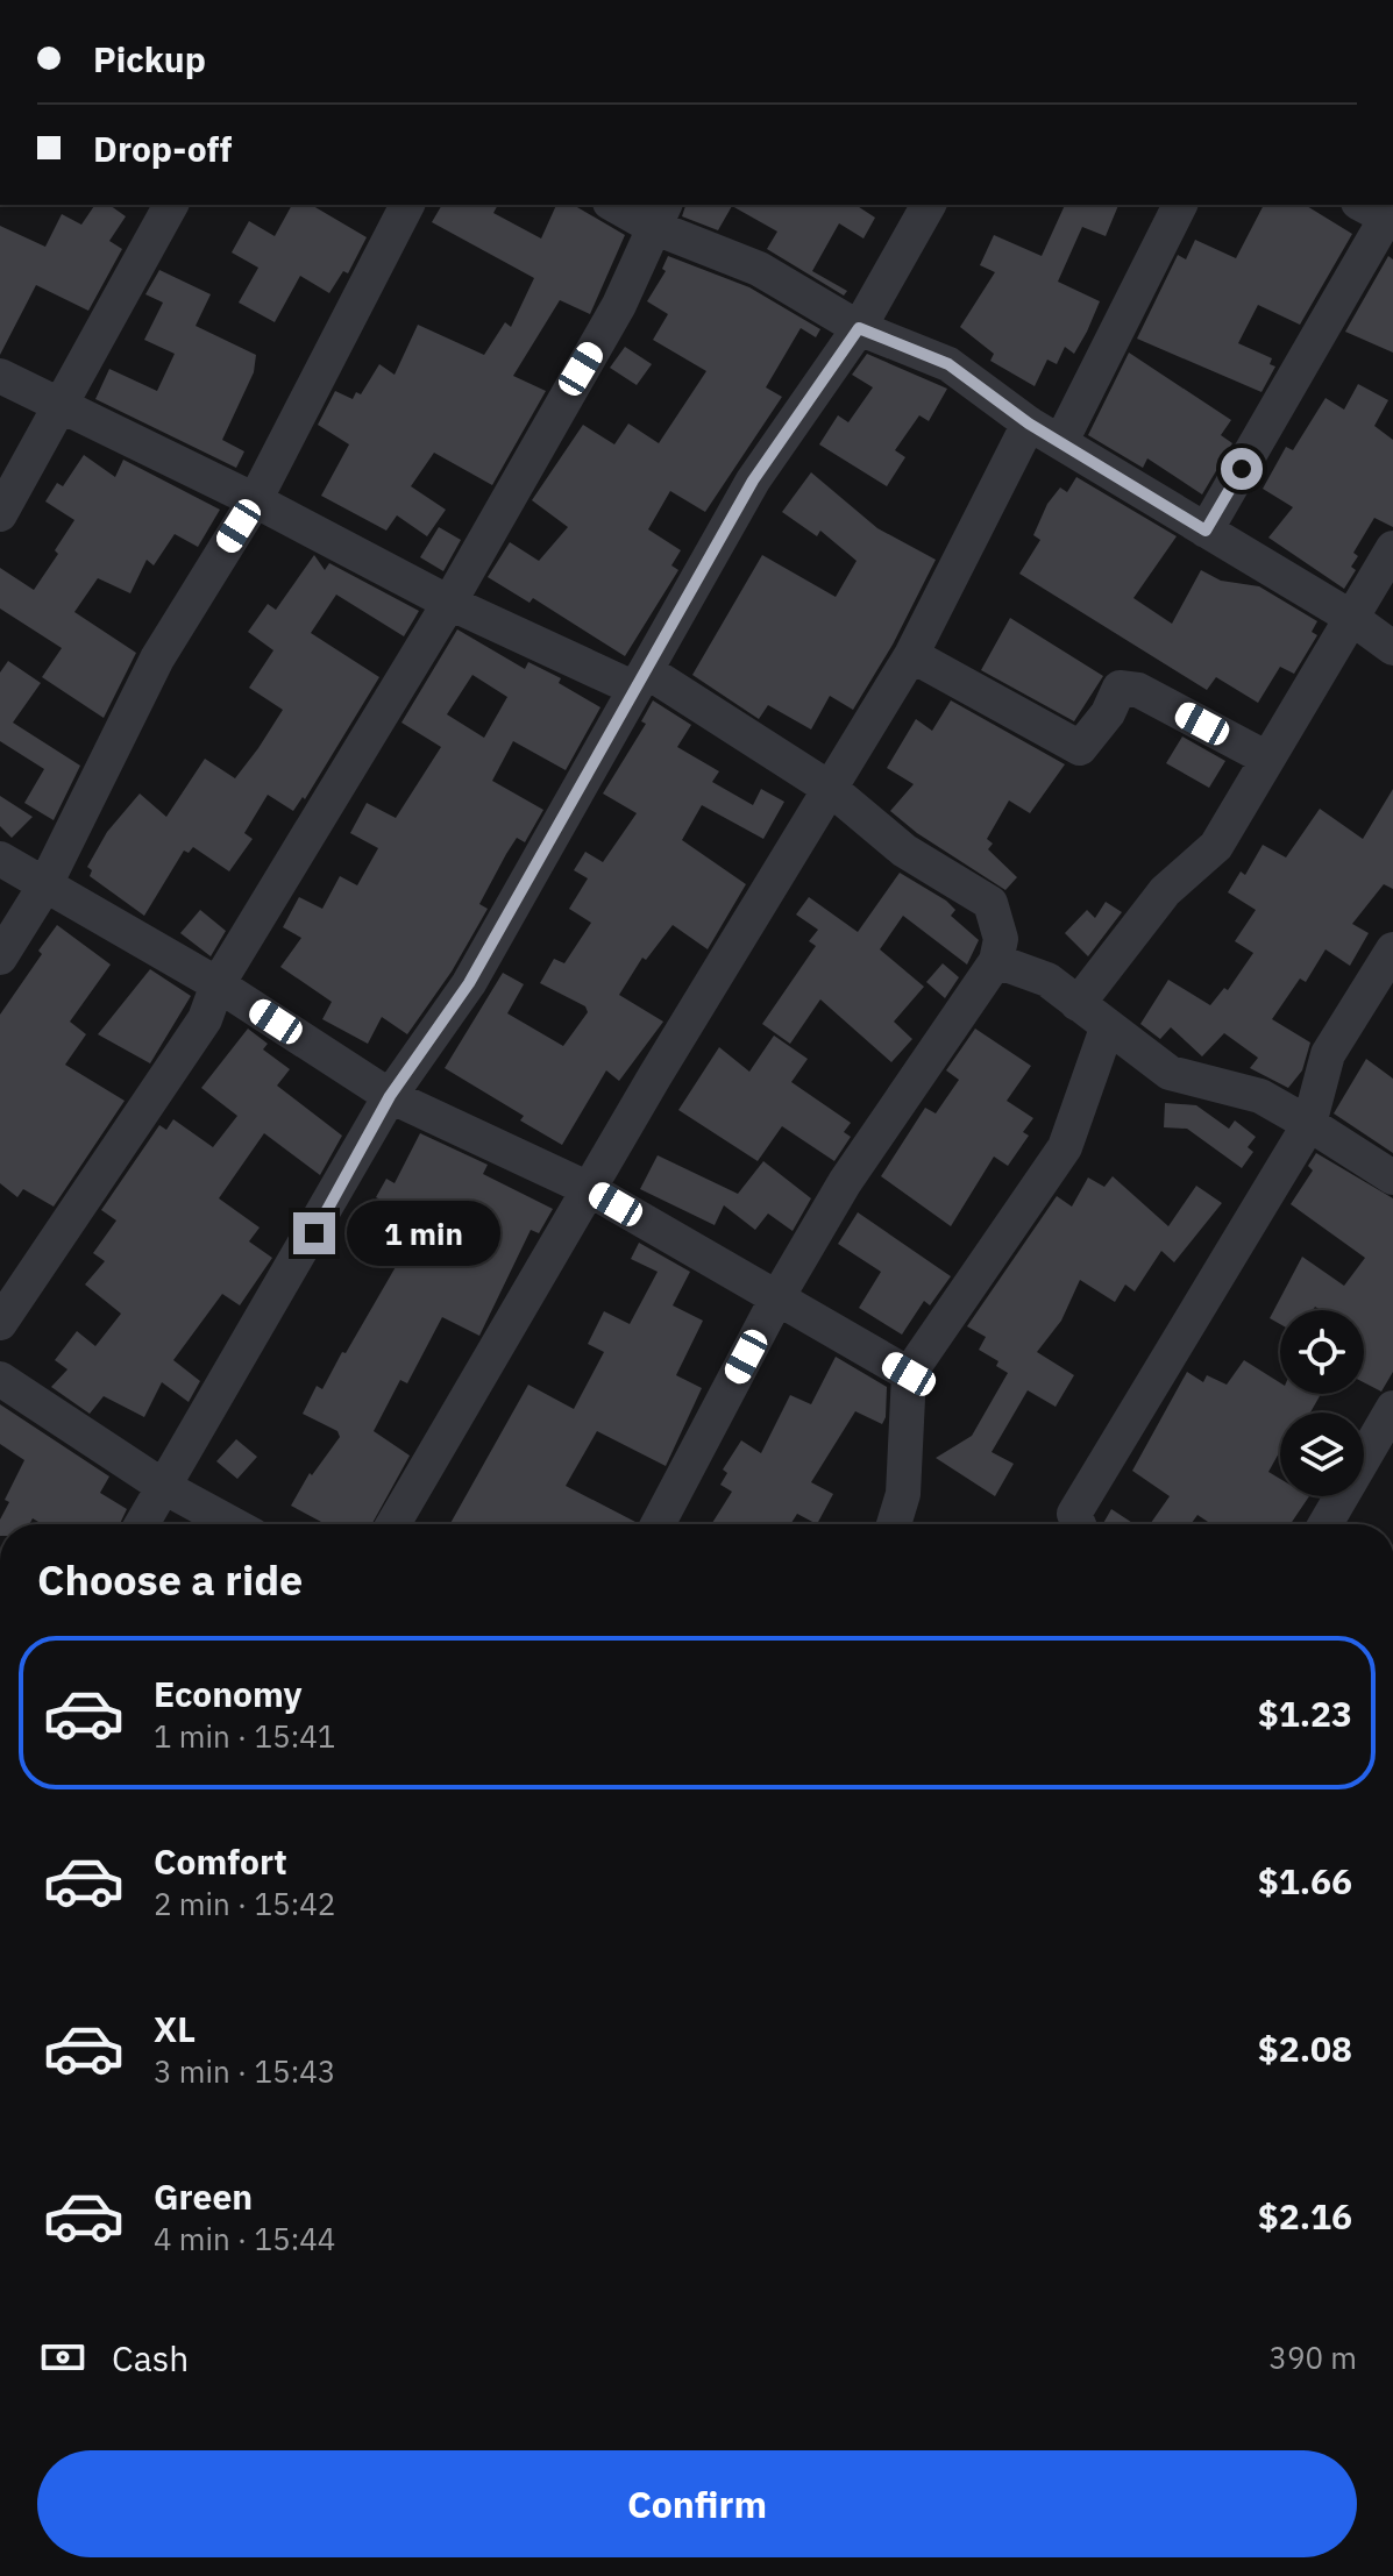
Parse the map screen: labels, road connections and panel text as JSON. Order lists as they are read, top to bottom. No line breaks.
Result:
{"page":{"banner":["Pickup","Drop-off"],"bubble":"1 min","heading":"Choose a ride","list":[{"name":"Economy","note":"1 min · 15:41","value":"$1.23"},{"name":"Comfort","note":"2 min · 15:42","value":"$1.66"},{"name":"XL","note":"3 min · 15:43","value":"$2.08"},{"name":"Green","note":"4 min · 15:44","value":"$2.16"}],"pay":["Cash","390 m"],"buttons":"Confirm"}}
